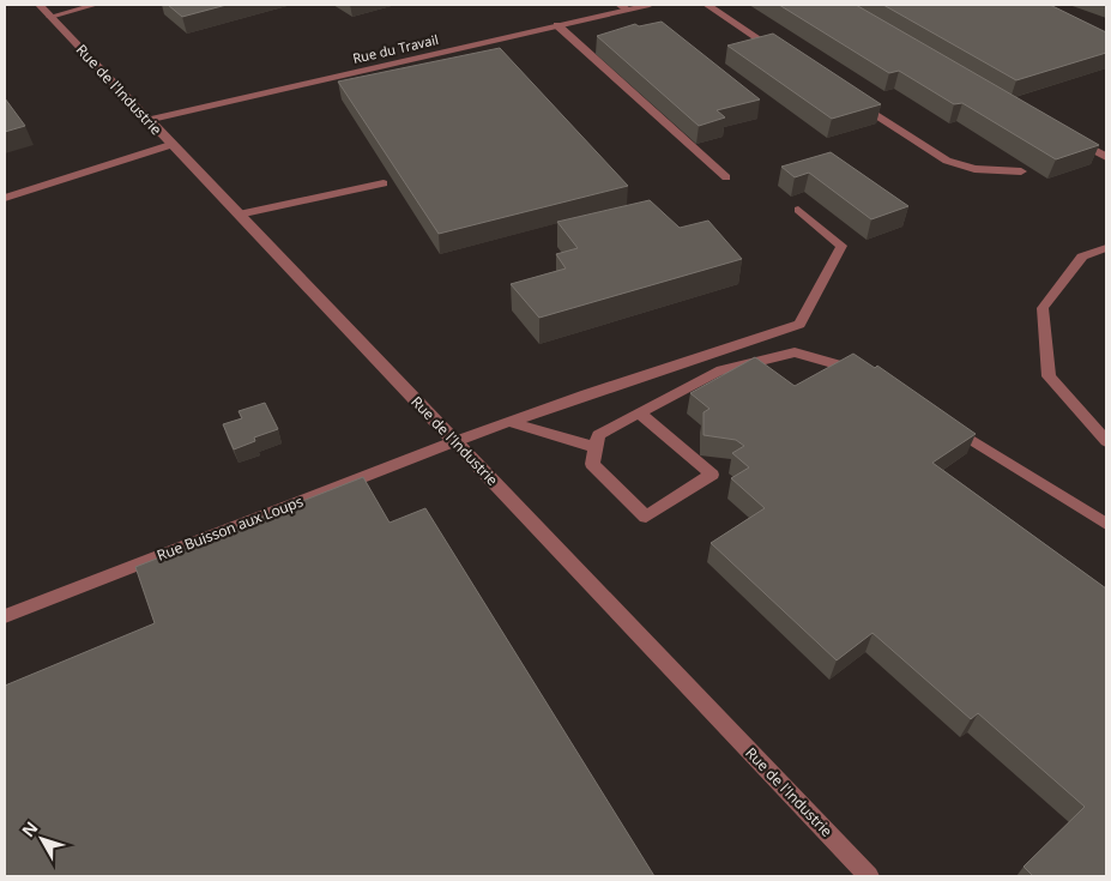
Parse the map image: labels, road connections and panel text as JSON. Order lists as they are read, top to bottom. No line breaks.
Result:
{"streets":{"street":["Rue du Travail","Rue de l'Industrie","Rue Buisson aux Loups"]},"crossings":[["Rue du Travail","Rue de l'Industrie"],["Rue de l'Industrie","Rue Buisson aux Loups"]],"north":"top left"}
